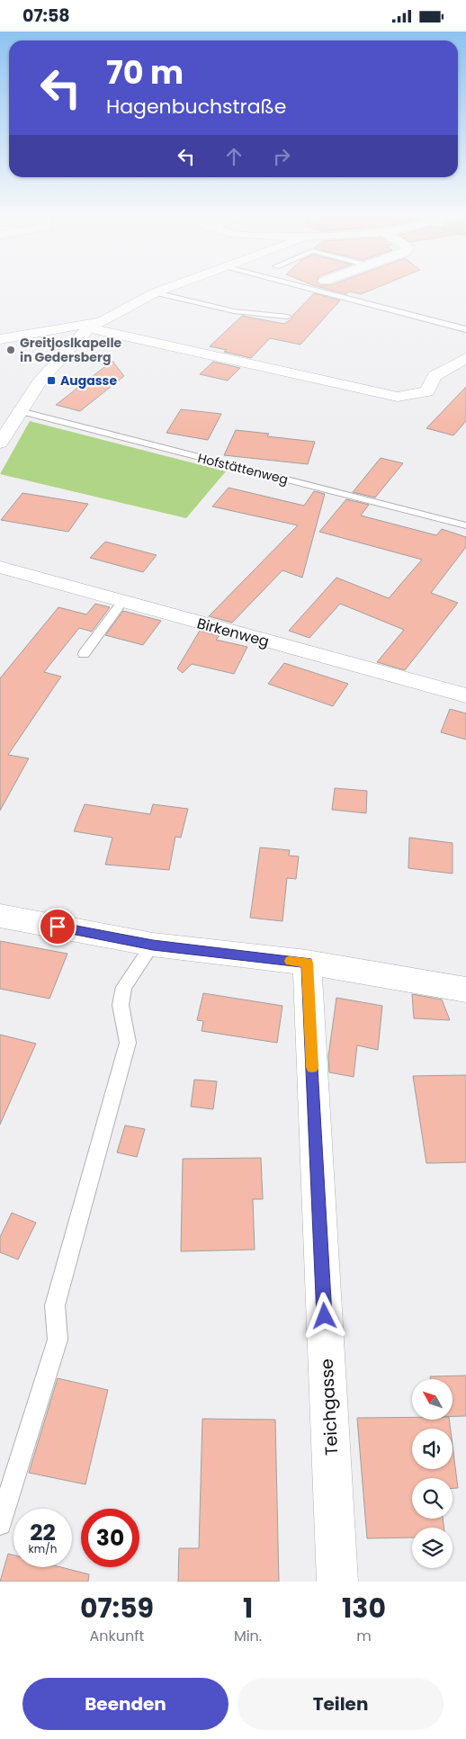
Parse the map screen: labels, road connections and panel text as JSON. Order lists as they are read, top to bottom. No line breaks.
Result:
{"streets":{"street":["Birkenweg","Teichgasse"],"lane":["Hofstättenweg"]},"places":{"other":["Greitjoslkapelle in Gedersberg"],"transit":["Augasse"]},"north":"top left","page":{"status":"07:58","turn":["70 m","Hagenbuchstraße"],"speed":"22 km/h","limit":"30","eta":["07:59","Ankunft","1","Min.","130","m"],"buttons":["Beenden","Teilen"]}}
